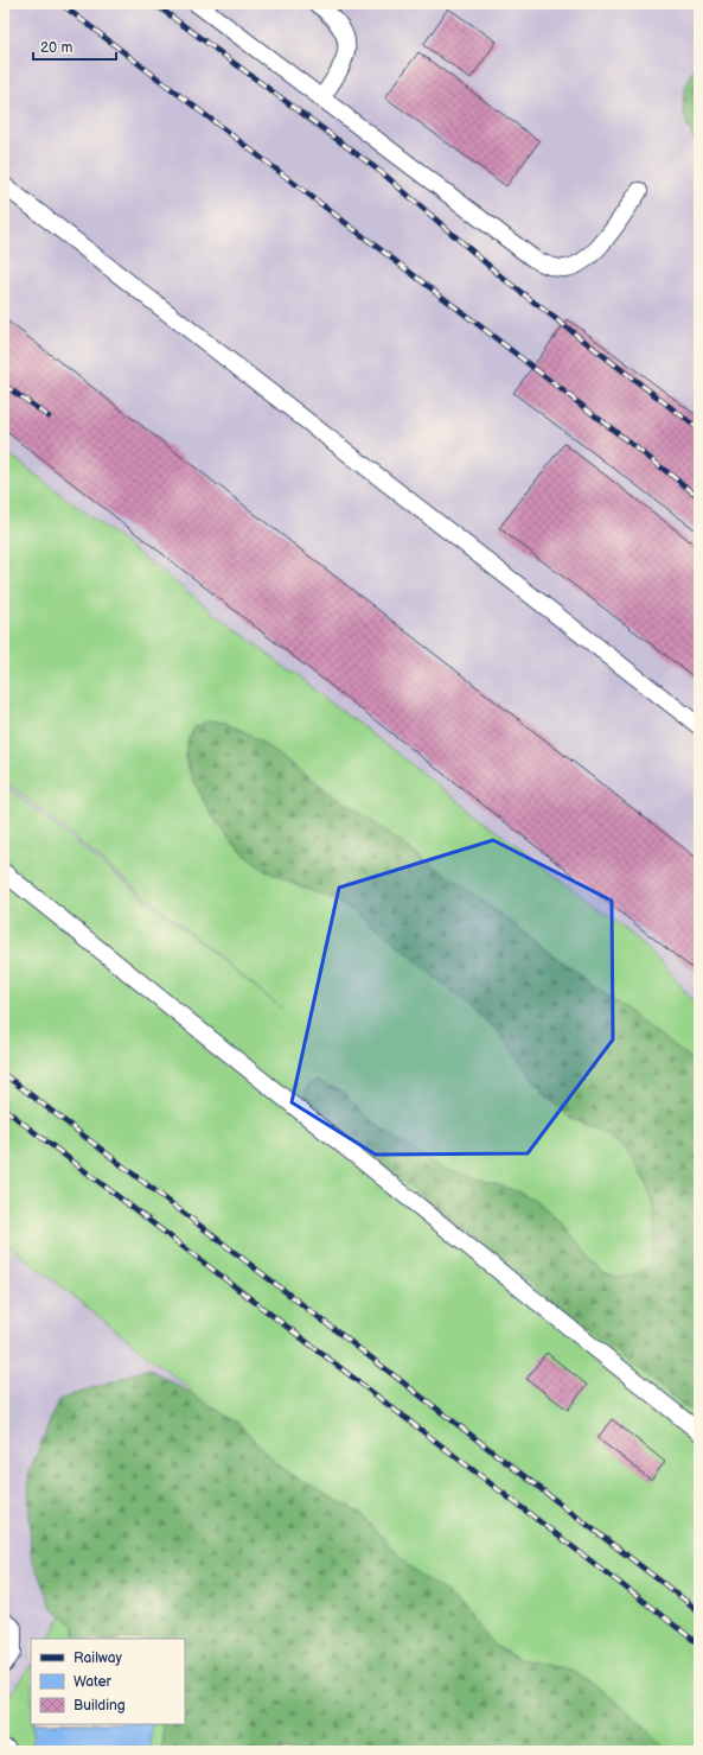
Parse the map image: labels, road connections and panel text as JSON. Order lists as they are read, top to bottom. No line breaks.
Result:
{"legend":["Railway","Water","Building"],"scale_bar":"20 m"}
